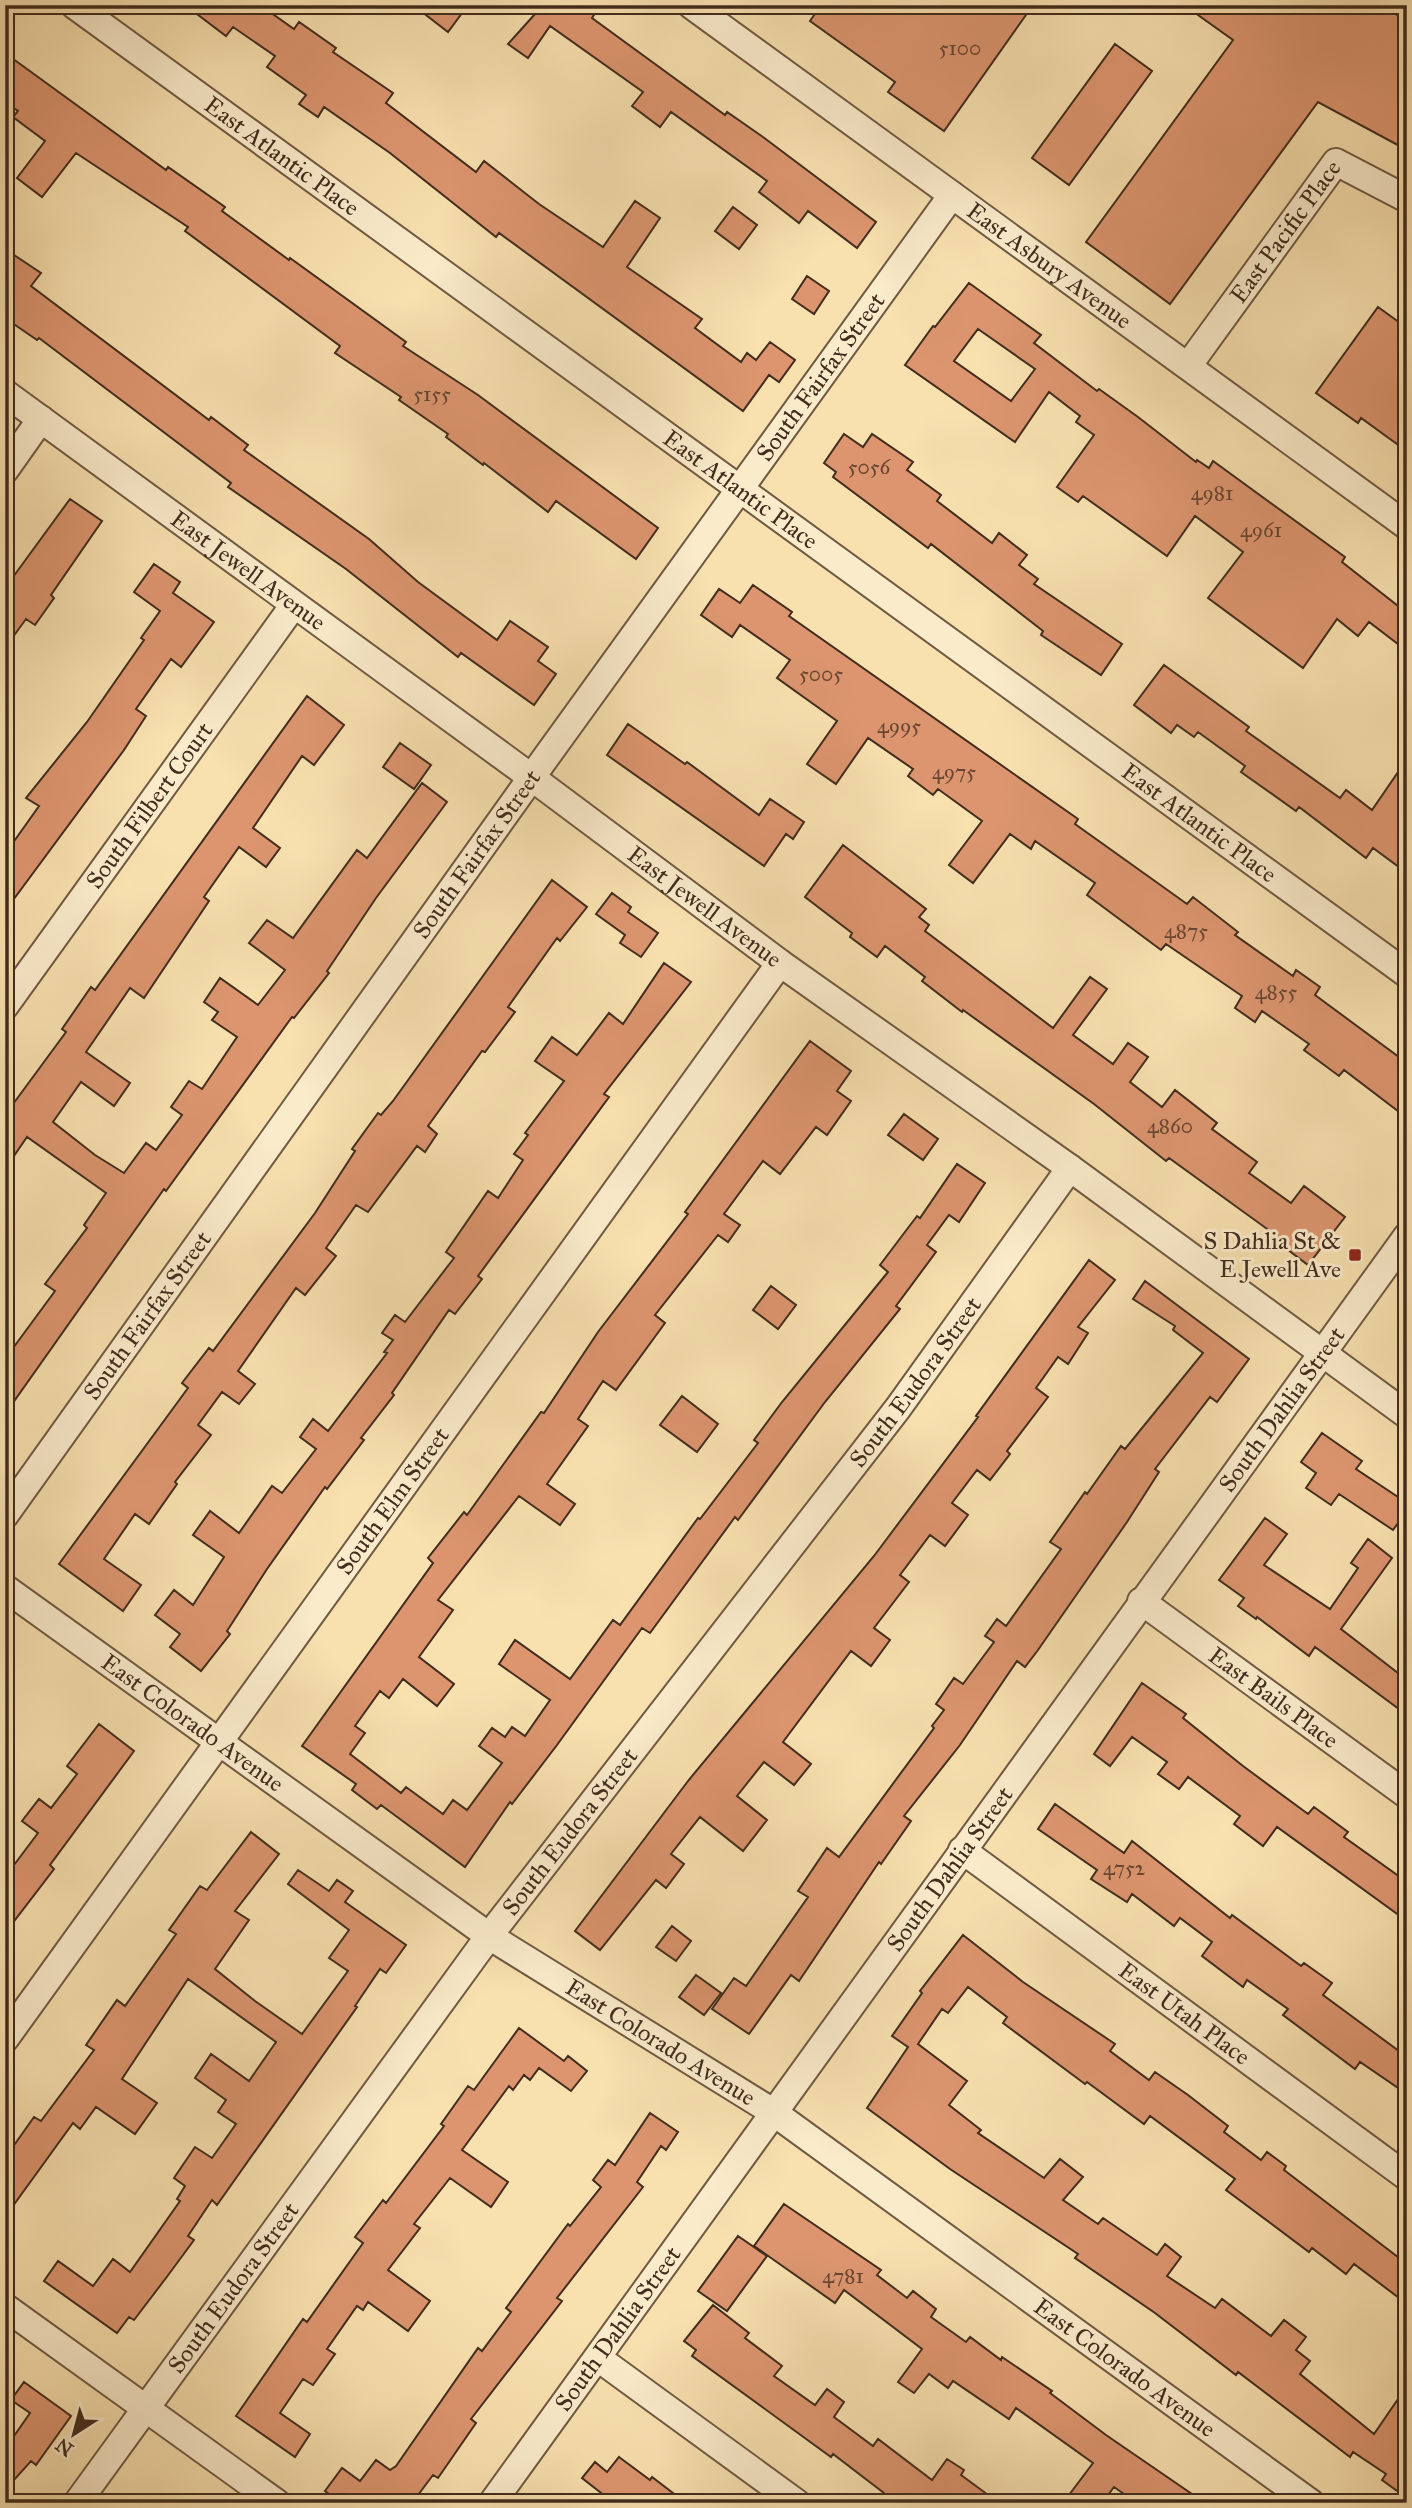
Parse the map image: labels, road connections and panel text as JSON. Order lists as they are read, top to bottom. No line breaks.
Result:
{"streets":{"street":["East Atlantic Place","East Pacific Place","East Asbury Avenue","South Fairfax Street","East Jewell Avenue","South Filbert Court","South Eudora Street","South Dahlia Street","South Elm Street","East Bails Place","East Colorado Avenue","East Utah Place"]},"crossings":[["East Atlantic Place","South Fairfax Street"],["East Pacific Place","East Asbury Avenue"],["East Asbury Avenue","South Fairfax Street"],["South Fairfax Street","East Jewell Avenue"],["East Jewell Avenue","South Filbert Court"],["East Jewell Avenue","South Eudora Street"],["East Jewell Avenue","South Dahlia Street"],["East Jewell Avenue","South Elm Street"],["South Eudora Street","East Colorado Avenue"],["South Dahlia Street","East Bails Place"],["South Dahlia Street","East Colorado Avenue"],["South Dahlia Street","East Utah Place"],["South Elm Street","East Colorado Avenue"]],"places":{"transit":["S Dahlia St & E Jewell Ave"]},"house_numbers":["5100","5155","5056","4981","4961","5005","4995","4975","4875","4855","4860","4752","4781"],"north":"bottom left"}
